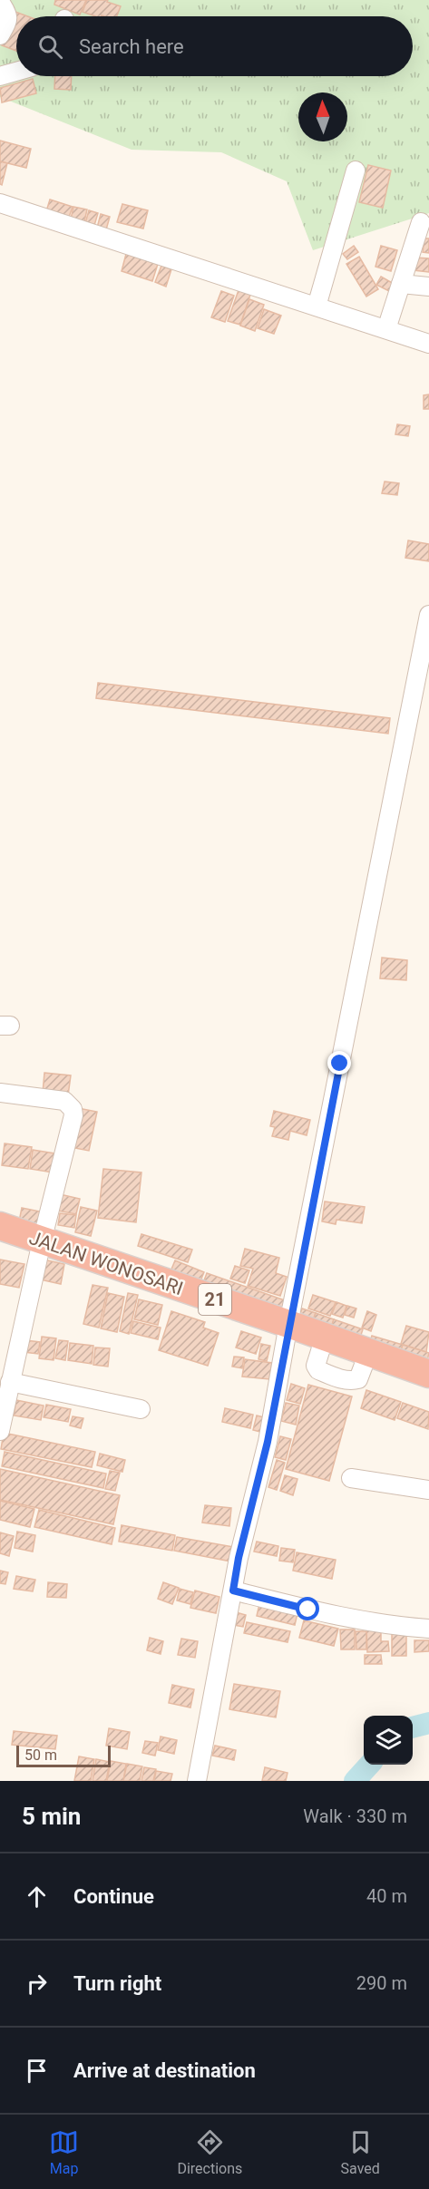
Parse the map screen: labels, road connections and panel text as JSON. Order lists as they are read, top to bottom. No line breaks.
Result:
{"streets":{"highway":["JALAN WONOSARI","21"]},"scale_bar":"50 m","north":"top","page":{"search":"Search here","scale":"50 m","heading":["5 min","Walk · 330 m"],"list":[["Continue","40 m"],["Turn right","290 m"],"Arrive at destination"],"nav":["Map","Directions","Saved"]}}
